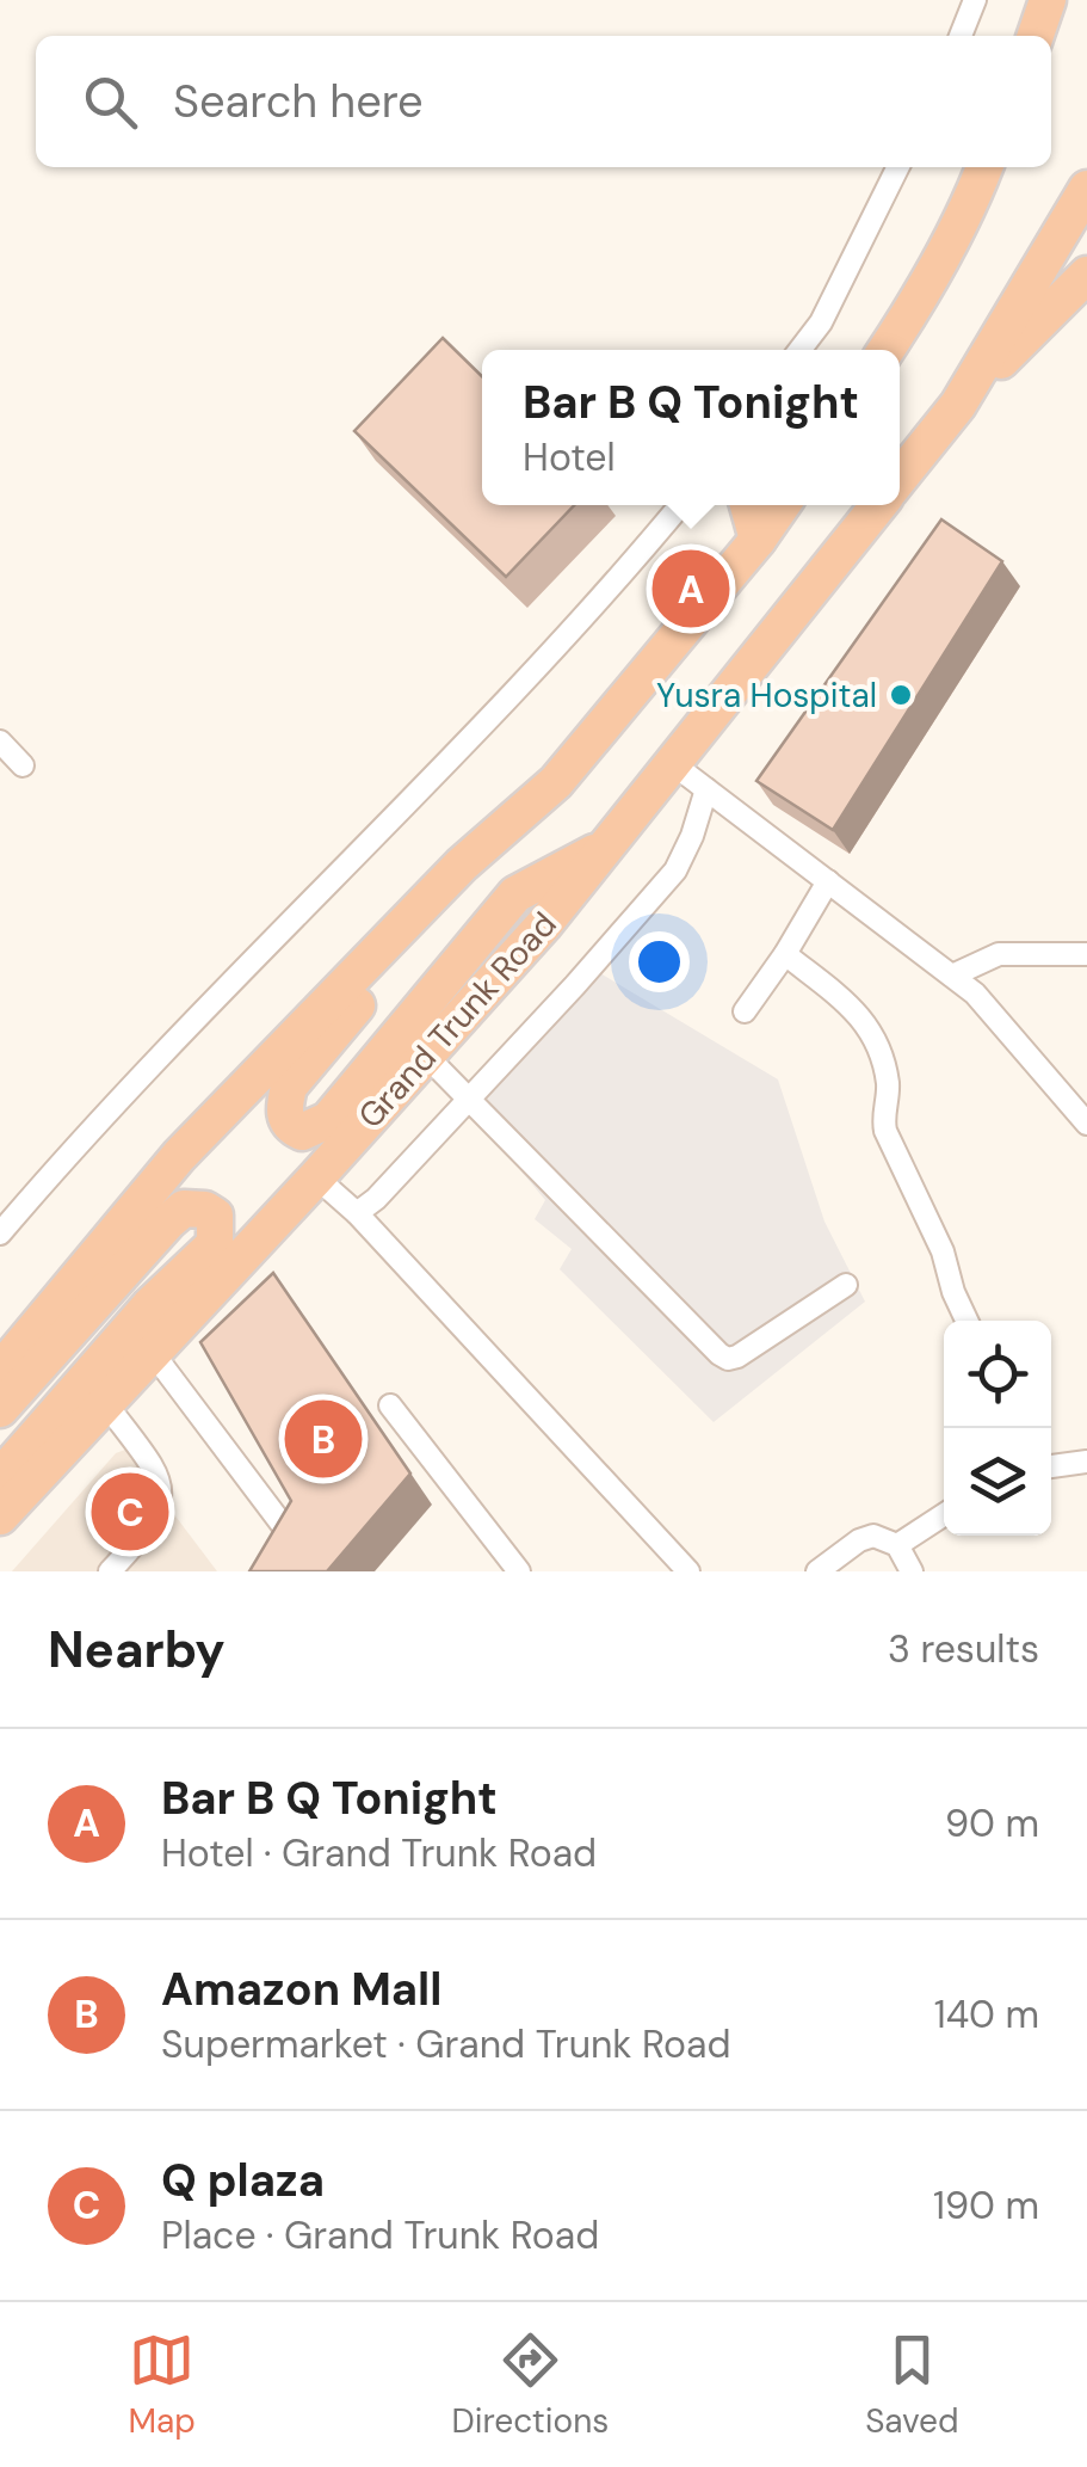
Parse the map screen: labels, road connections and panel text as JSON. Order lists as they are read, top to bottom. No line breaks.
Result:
{"streets":{"highway":["Grand Trunk Road"]},"places":["Yusra Hospital"],"page":{"search":"Search here","popup":["Bar B Q Tonight","Hotel"],"pins":["A","B","C"],"heading":["Nearby","3 results"],"list":[{"mark":"A","name":"Bar B Q Tonight","note":"Hotel · Grand Trunk Road","value":"90 m"},{"mark":"B","name":"Amazon Mall","note":"Supermarket · Grand Trunk Road","value":"140 m"},{"mark":"C","name":"Q plaza","note":"Place · Grand Trunk Road","value":"190 m"}],"nav":["Map","Directions","Saved"]}}
